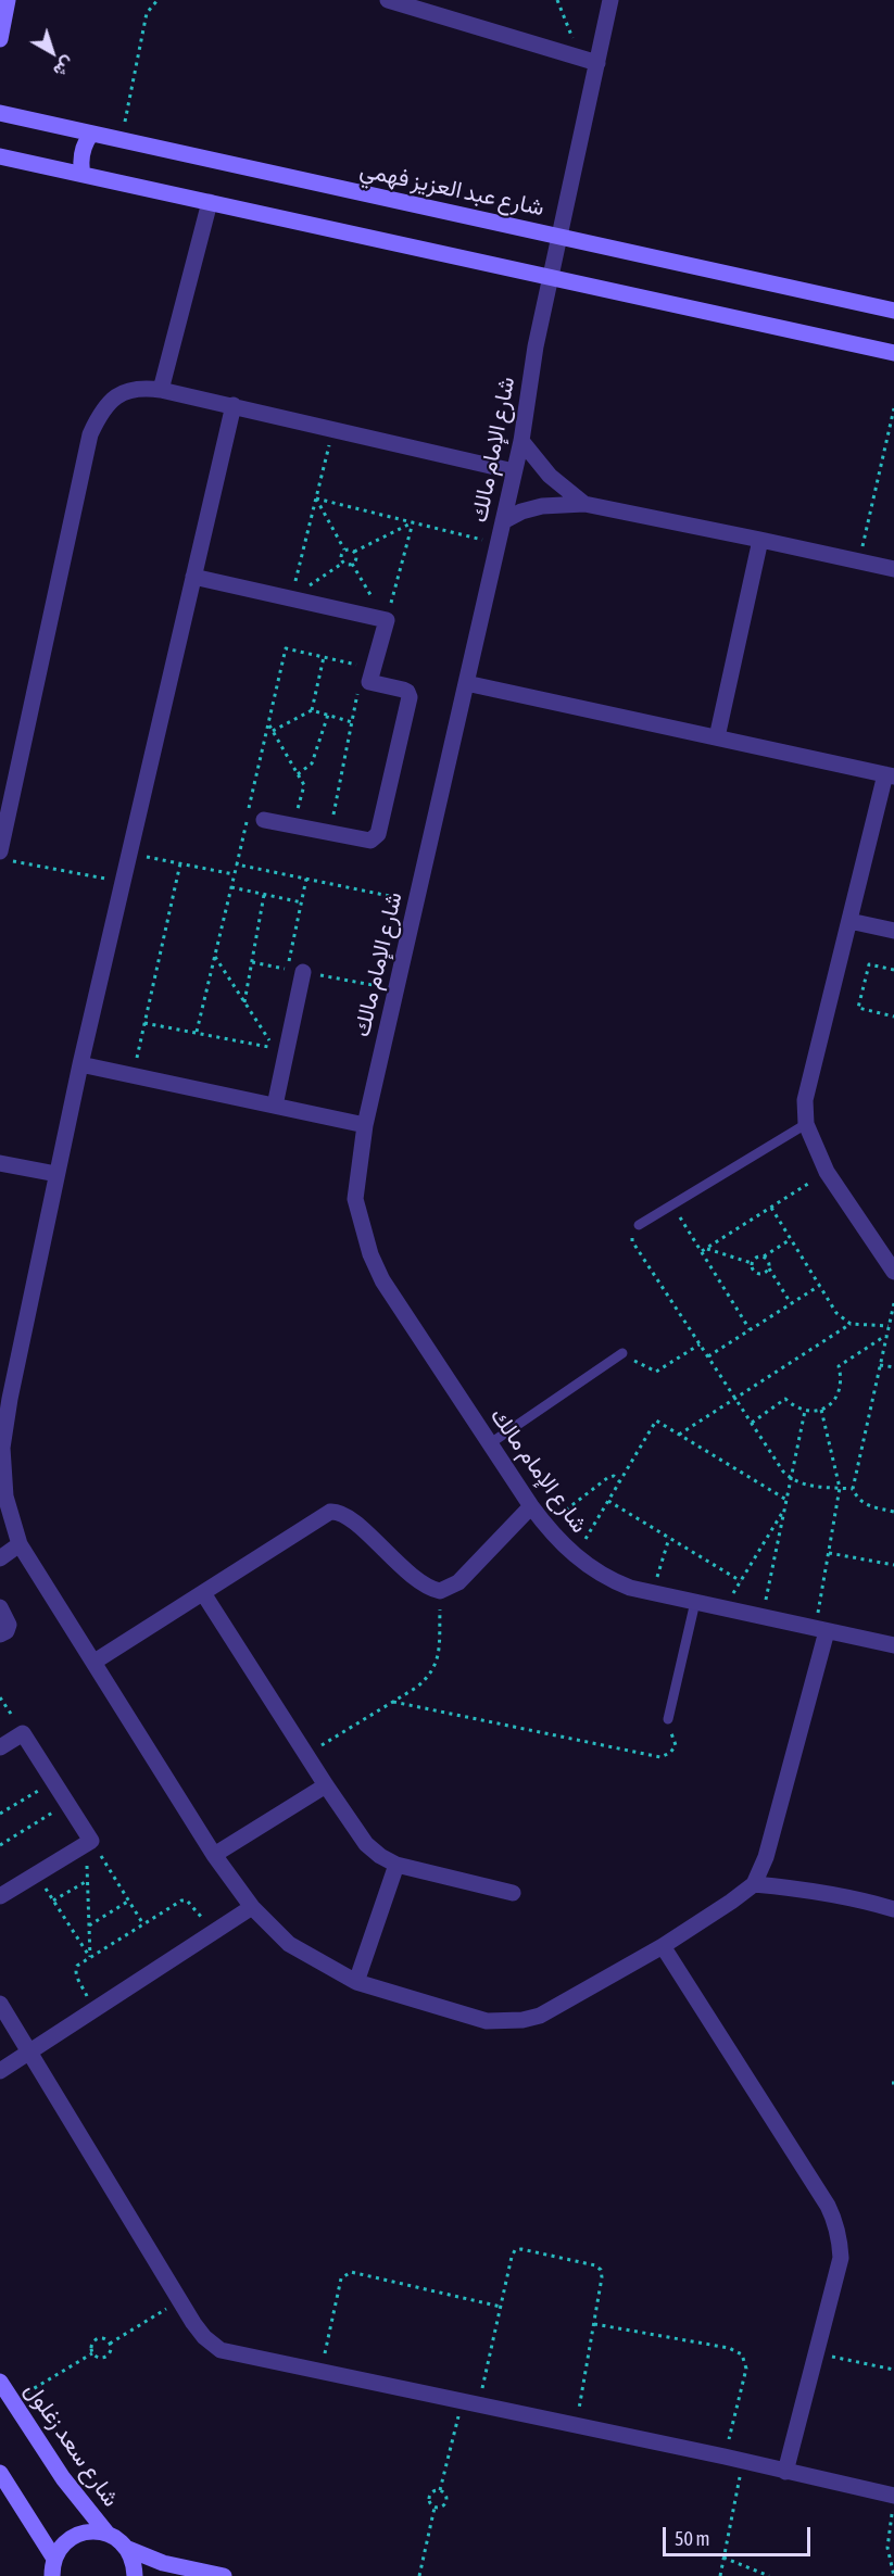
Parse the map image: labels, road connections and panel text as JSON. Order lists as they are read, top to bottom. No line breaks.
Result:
{"streets":{"street":["شارع عبد العزيز فهمي","شارع الإمام مالك","شارع سعد زغلول"]},"crossings":[["شارع عبد العزيز فهمي","شارع الإمام مالك"]],"scale_bar":"50 m","north":"bottom right"}
